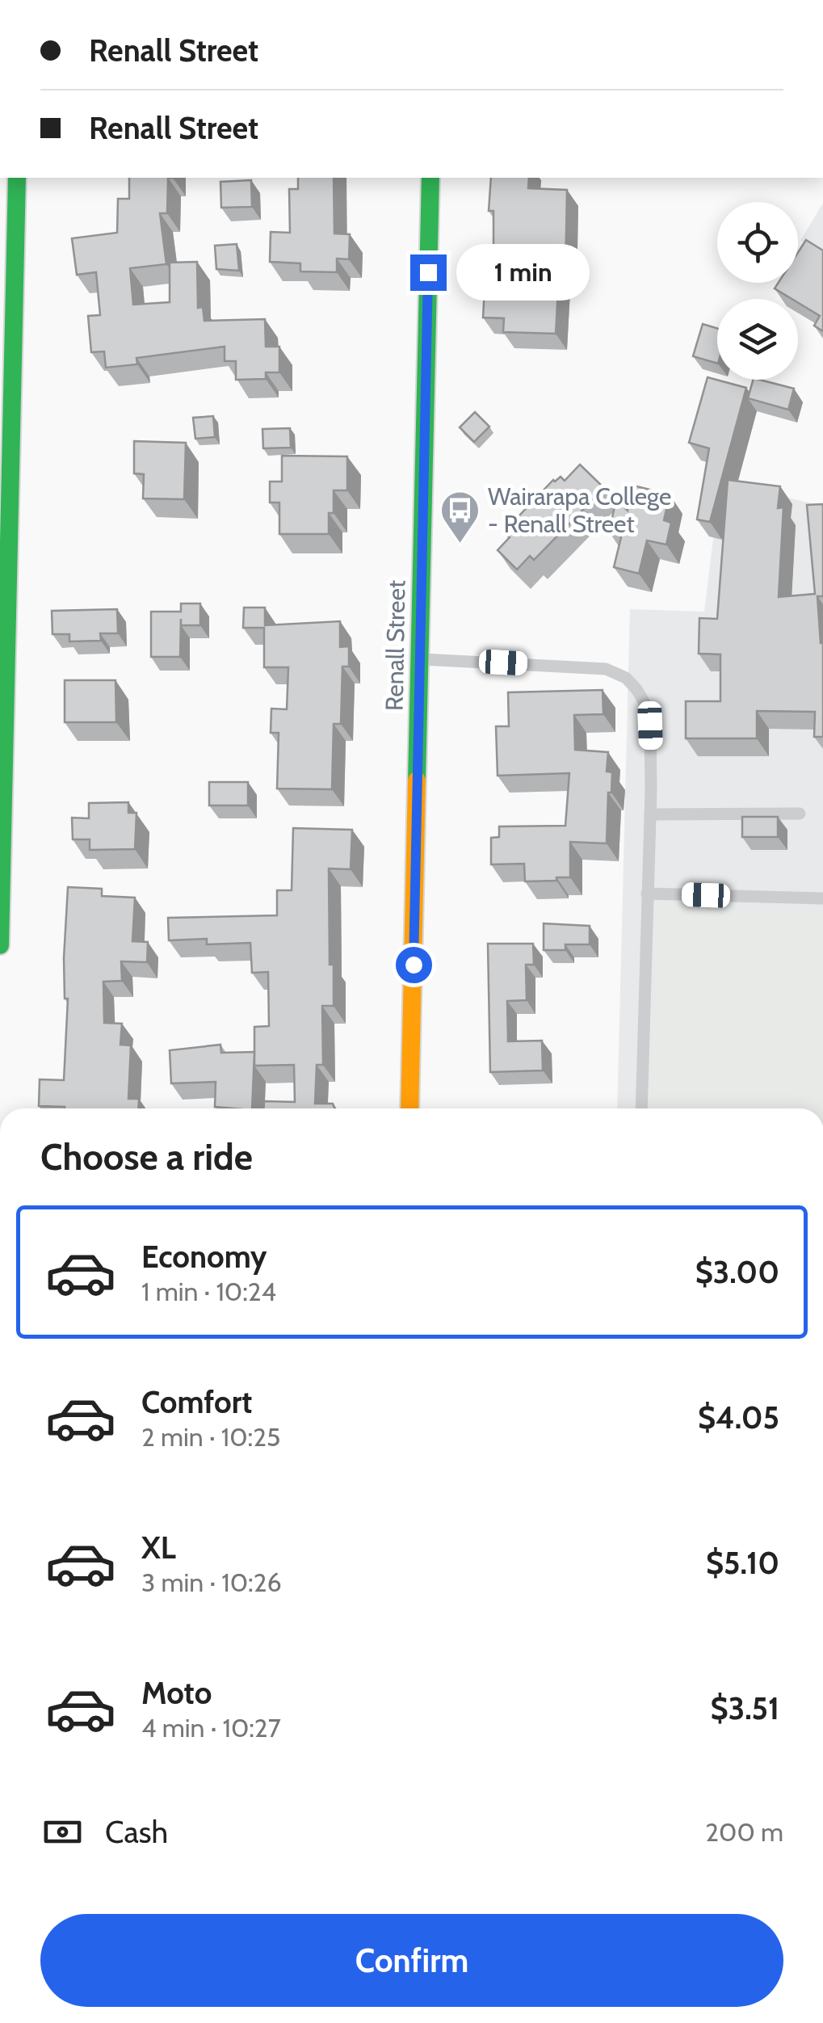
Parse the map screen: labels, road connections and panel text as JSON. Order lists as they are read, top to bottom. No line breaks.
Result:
{"streets":{"street":["Renall Street"]},"places":{"bus stop":["Wairarapa College - Renall Street"]},"page":{"banner":["Renall Street","Renall Street"],"bubble":"1 min","heading":"Choose a ride","list":[{"name":"Economy","note":"1 min · 10:24","value":"$3.00"},{"name":"Comfort","note":"2 min · 10:25","value":"$4.05"},{"name":"XL","note":"3 min · 10:26","value":"$5.10"},{"name":"Moto","note":"4 min · 10:27","value":"$3.51"}],"pay":["Cash","200 m"],"buttons":"Confirm"}}
